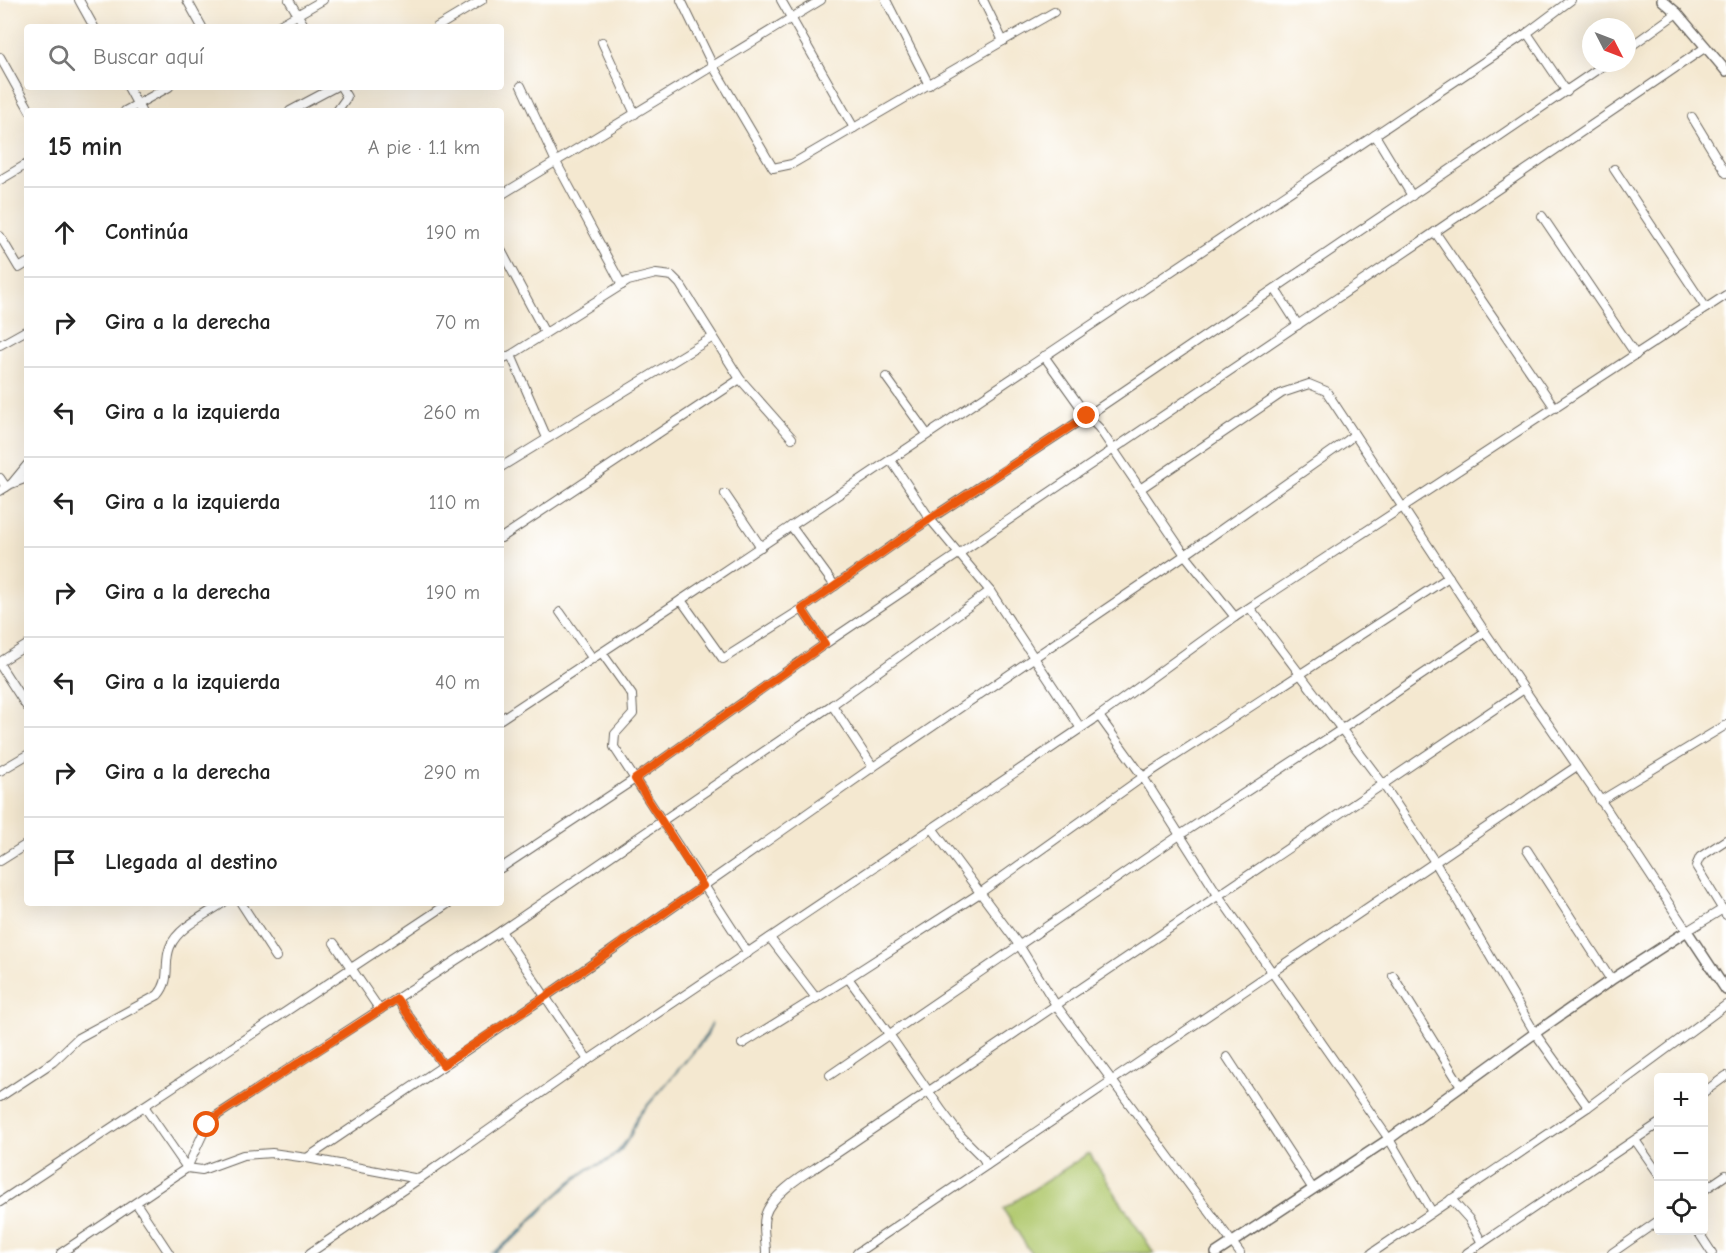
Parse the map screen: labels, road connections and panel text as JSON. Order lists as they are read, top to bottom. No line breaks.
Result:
{"north":"bottom right","page":{"search":"Buscar aquí","heading":["15 min","A pie · 1.1 km"],"list":[["Continúa","190 m"],["Gira a la derecha","70 m"],["Gira a la izquierda","260 m"],["Gira a la izquierda","110 m"],["Gira a la derecha","190 m"],["Gira a la izquierda","40 m"],["Gira a la derecha","290 m"],"Llegada al destino"],"map_buttons":["+","−"]}}
